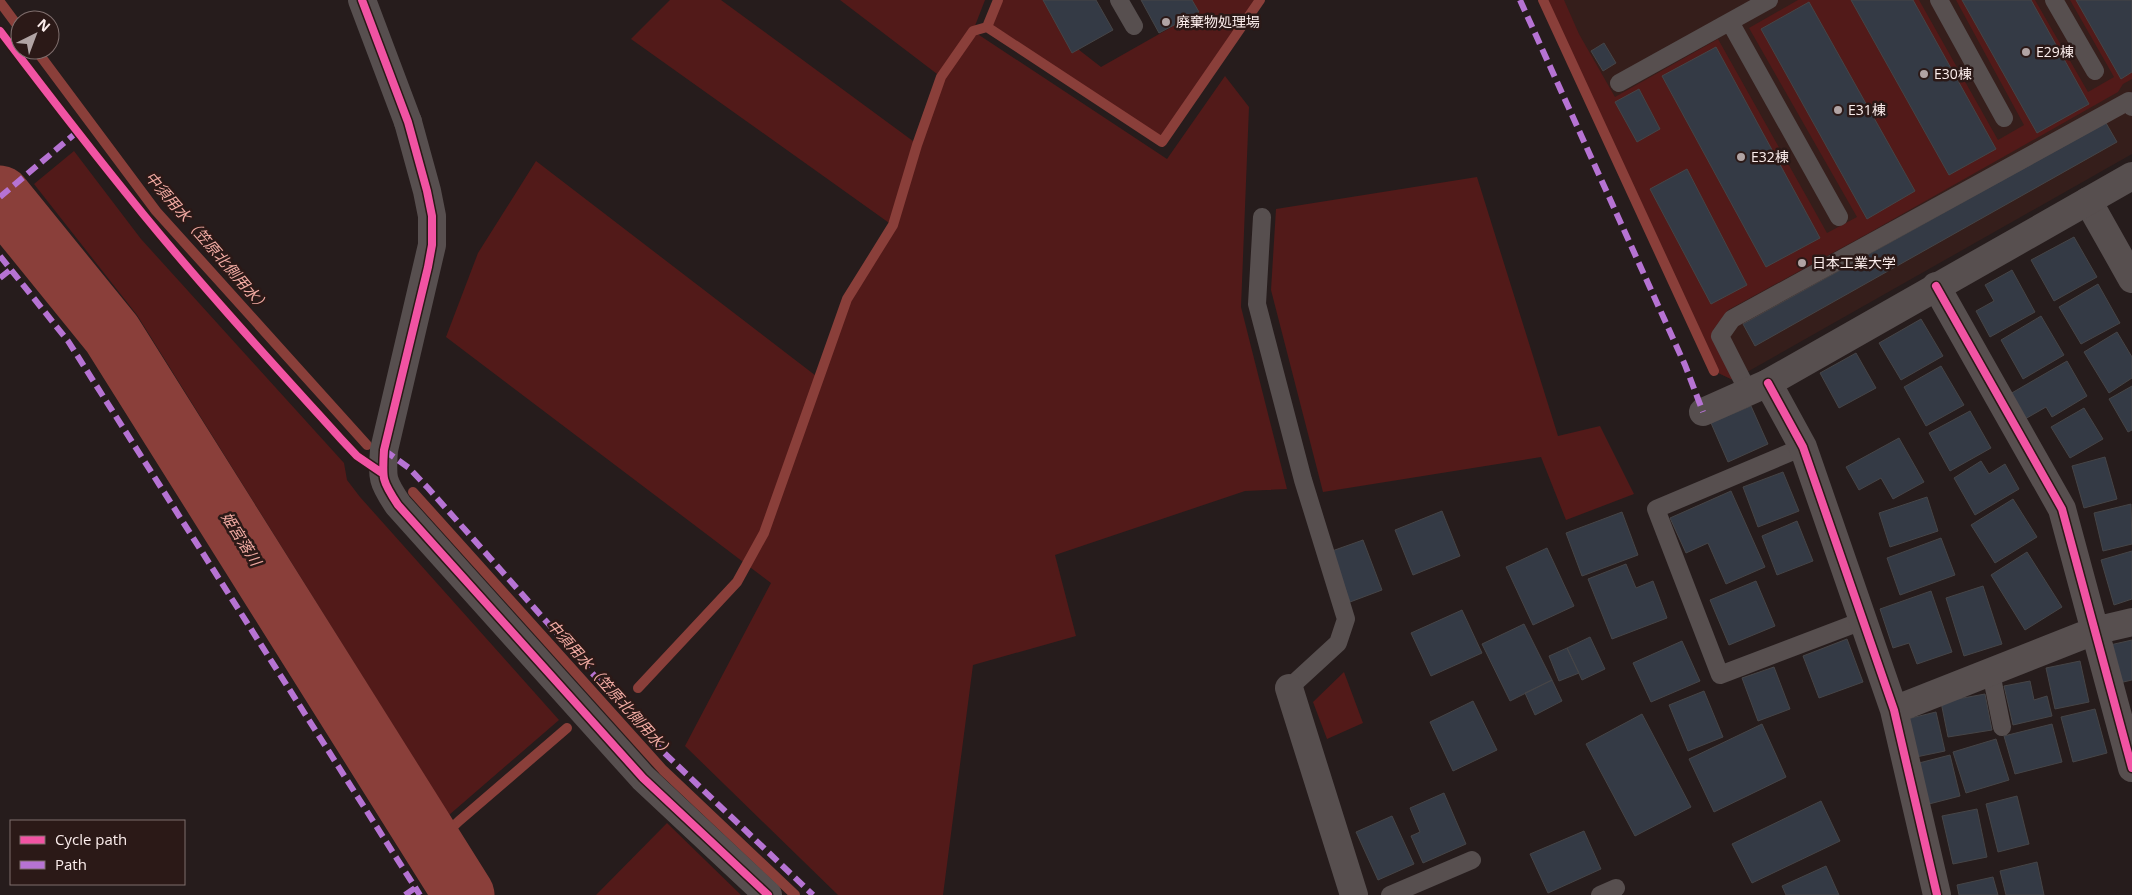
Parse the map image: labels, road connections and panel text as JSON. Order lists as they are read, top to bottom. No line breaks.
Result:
{"water":["中須用水（笠原北側用水）","姫宮落川"],"places":["廃棄物処理場","E29棟","E30棟","E31棟","E32棟","日本工業大学"],"legend":["Cycle path","Path"],"north":"top right"}
